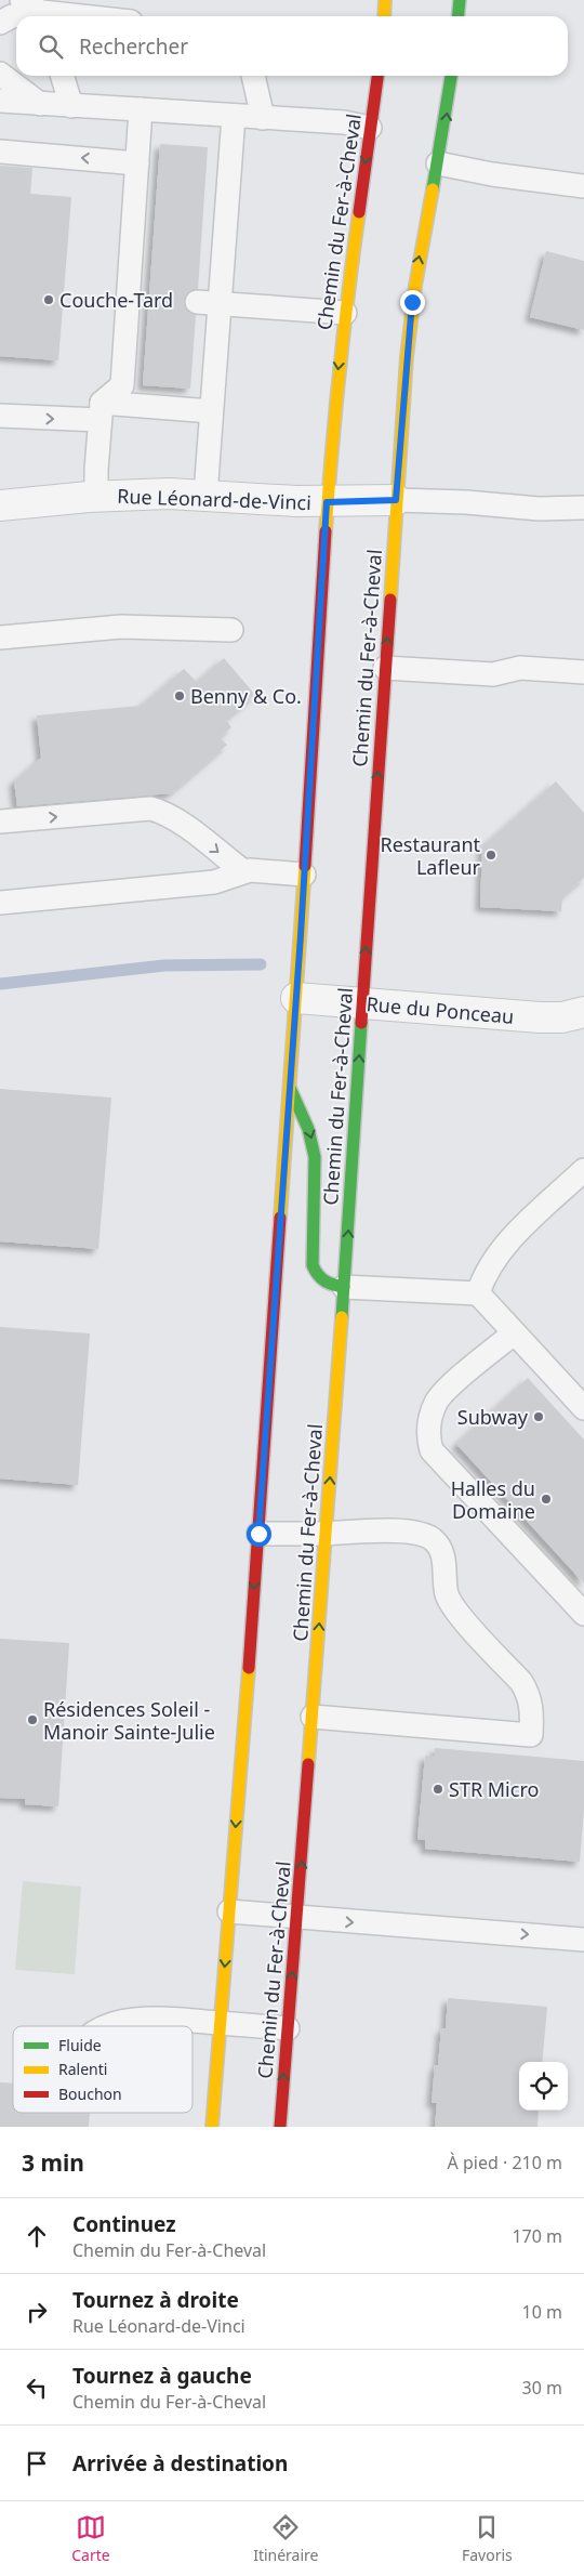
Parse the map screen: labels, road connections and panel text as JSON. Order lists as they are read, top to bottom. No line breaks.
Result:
{"streets":{"street":["Chemin du Fer-à-Cheval","Rue Léonard-de-Vinci","Rue du Ponceau"]},"crossings":[["Chemin du Fer-à-Cheval","Rue Léonard-de-Vinci"],["Chemin du Fer-à-Cheval","Rue du Ponceau"]],"places":["Couche-Tard","Benny & Co.","Restaurant Lafleur","Subway","Halles du Domaine","Résidences Soleil - Manoir Sainte-Julie","STR Micro"],"legend":["Fluide","Ralenti","Bouchon"],"page":{"search":"Rechercher","heading":["3 min","À pied · 210 m"],"list":[["Continuez","Chemin du Fer-à-Cheval","170 m"],["Tournez à droite","Rue Léonard-de-Vinci","10 m"],["Tournez à gauche","Chemin du Fer-à-Cheval","30 m"],"Arrivée à destination"],"nav":["Carte","Itinéraire","Favoris"]}}
